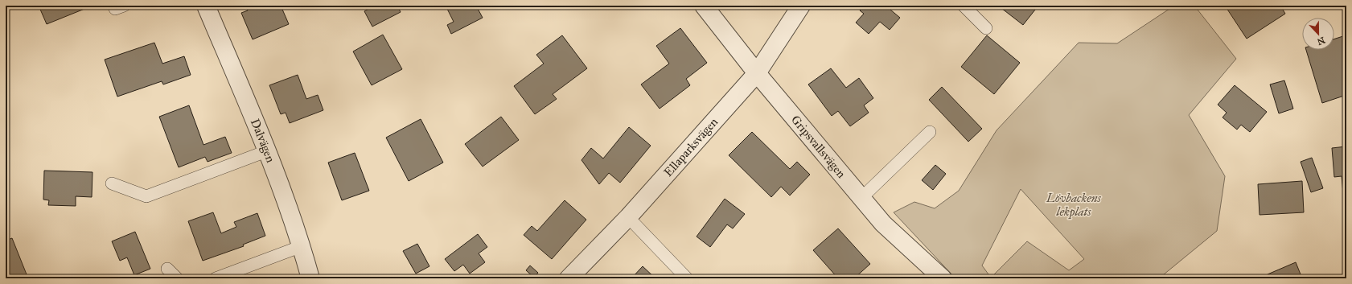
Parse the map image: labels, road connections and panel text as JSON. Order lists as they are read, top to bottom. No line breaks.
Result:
{"streets":{"street":["Dalvägen","Ellaparksvägen","Gripsvallsvägen"]},"crossings":[["Ellaparksvägen","Gripsvallsvägen"]],"parks":["Lövbackens lekplats"],"north":"bottom"}
